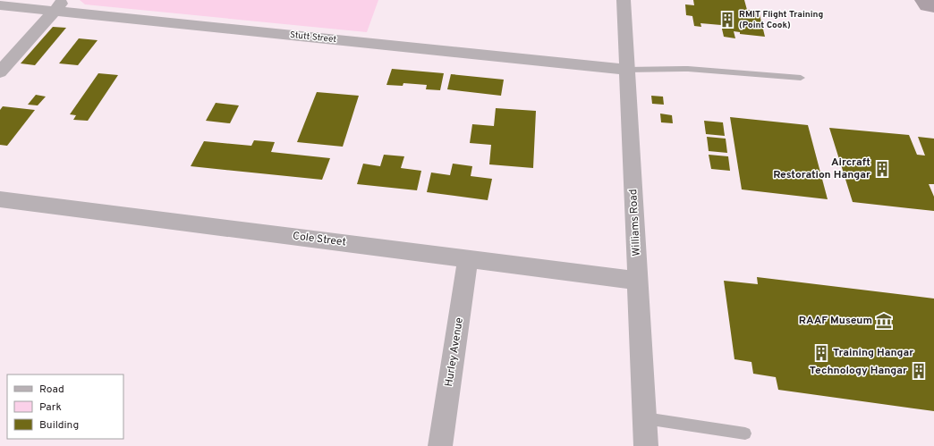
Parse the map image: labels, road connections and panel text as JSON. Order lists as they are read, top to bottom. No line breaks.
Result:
{"streets":{"street":["Stutt Street","Williams Road","Cole Street","Hurley Avenue"]},"crossings":[["Stutt Street","Williams Road"],["Williams Road","Cole Street"],["Cole Street","Hurley Avenue"]],"places":{"building":["RMIT Flight Training (Point Cook)","Aircraft Restoration Hangar","Training Hangar","Technology Hangar"],"museum":["RAAF Museum"]},"legend":["Road","Park","Building"]}
